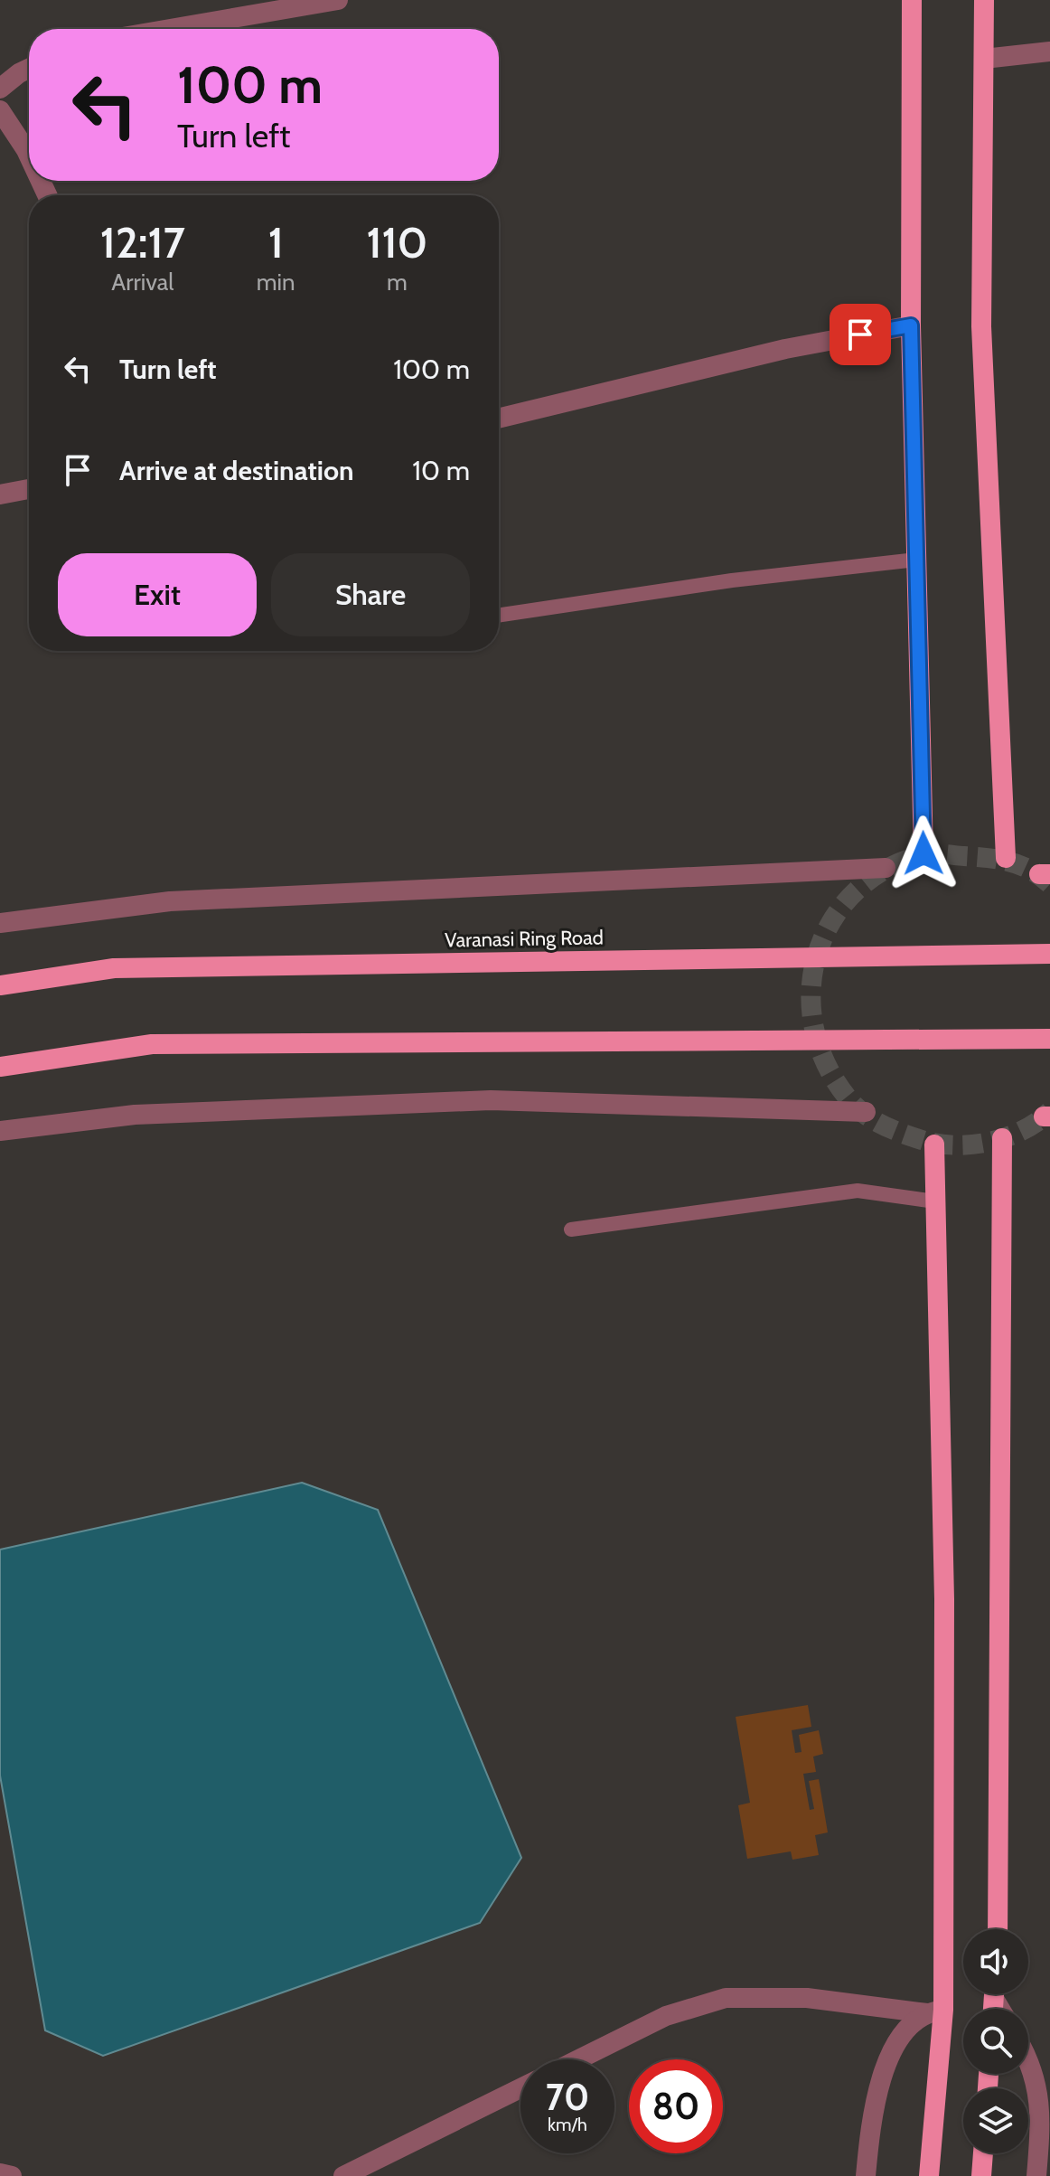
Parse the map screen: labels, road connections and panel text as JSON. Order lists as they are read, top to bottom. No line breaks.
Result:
{"streets":{"highway":["Varanasi Ring Road"]},"page":{"turn":["100 m","Turn left"],"eta":["12:17","Arrival","1","min","110","m"],"list":[{"name":"Turn left","value":"100 m"},{"name":"Arrive at destination","value":"10 m"}],"buttons":["Exit","Share"],"speed":"70 km/h","limit":"80"}}
